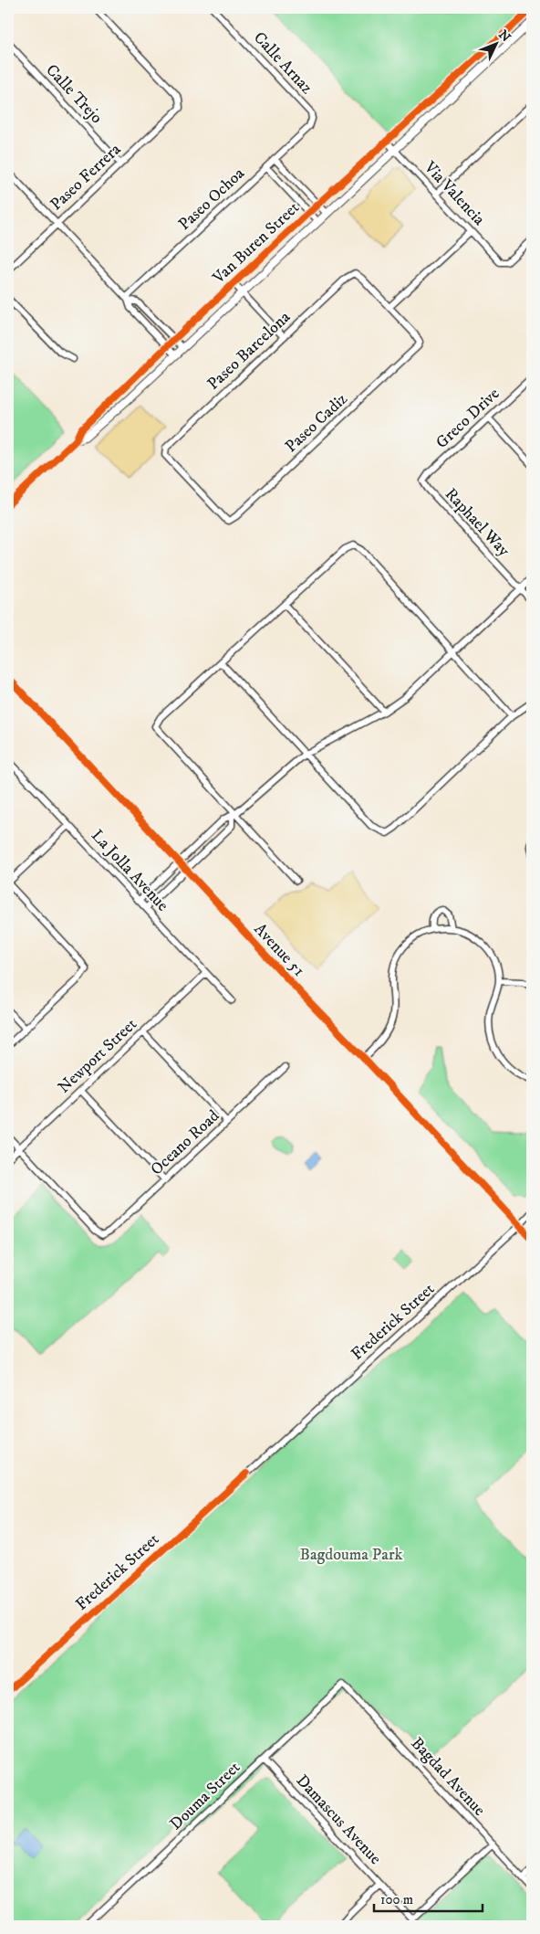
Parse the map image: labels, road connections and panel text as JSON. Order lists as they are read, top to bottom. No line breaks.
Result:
{"streets":{"street":["Calle Arnaz","Calle Trejo","Paseo Ferrera","Via Valencia","Paseo Ochoa","Van Buren Street","Paseo Barcelona","Greco Drive","Paseo Cadiz","Raphael Way","La Jolla Avenue","Avenue 51","Newport Street","Oceano Road","Frederick Street","Bagdad Avenue","Douma Street","Damascus Avenue"]},"crossings":[["Calle Arnaz","Paseo Ochoa"],["Calle Trejo","Paseo Ferrera"],["Via Valencia","Van Buren Street"],["Paseo Barcelona","Paseo Cadiz"],["Greco Drive","Raphael Way"],["La Jolla Avenue","Newport Street"],["Avenue 51","Frederick Street"],["Newport Street","Oceano Road"],["Bagdad Avenue","Douma Street"],["Bagdad Avenue","Damascus Avenue"],["Douma Street","Damascus Avenue"]],"parks":["Bagdouma Park"],"scale_bar":"100 m","north":"top right"}
